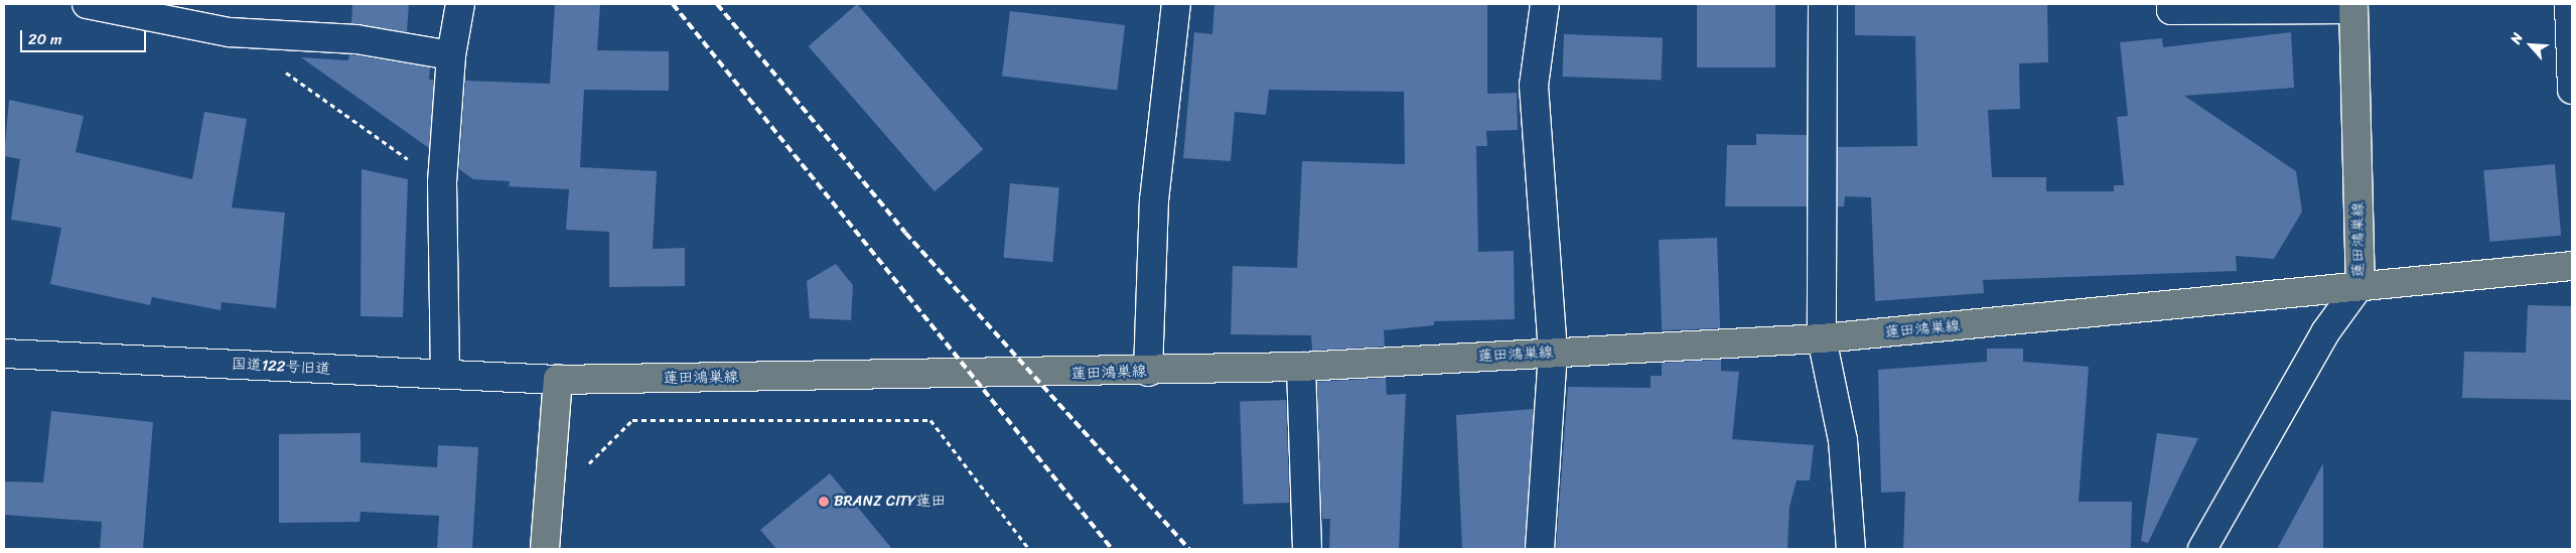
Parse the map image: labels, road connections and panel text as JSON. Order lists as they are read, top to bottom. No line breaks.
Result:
{"streets":{"main road":["蓮田鴻巣線"],"street":["国道122号旧道"]},"crossings":[["蓮田鴻巣線","国道122号旧道"]],"places":["BRANZ CITY蓮田"],"scale_bar":"20 m","north":"top left"}
